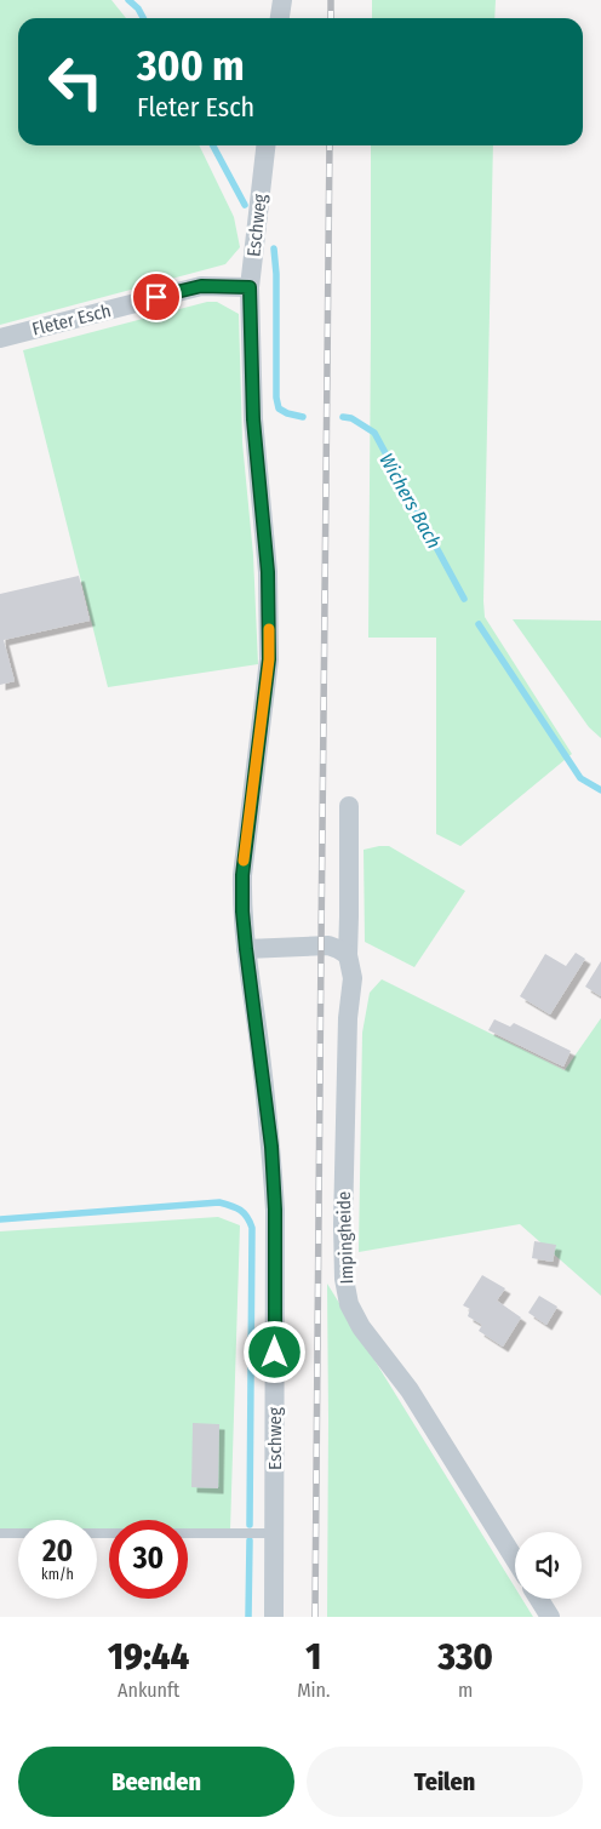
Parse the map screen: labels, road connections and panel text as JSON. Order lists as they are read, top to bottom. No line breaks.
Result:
{"streets":{"street":["Eschweg","Fleter Esch","Impingheide"]},"crossings":[["Eschweg","Fleter Esch"]],"water":["Wichers Bach"],"page":{"turn":["300 m","Fleter Esch"],"speed":"20 km/h","limit":"30","eta":["19:44","Ankunft","1","Min.","330","m"],"buttons":["Beenden","Teilen"]}}
